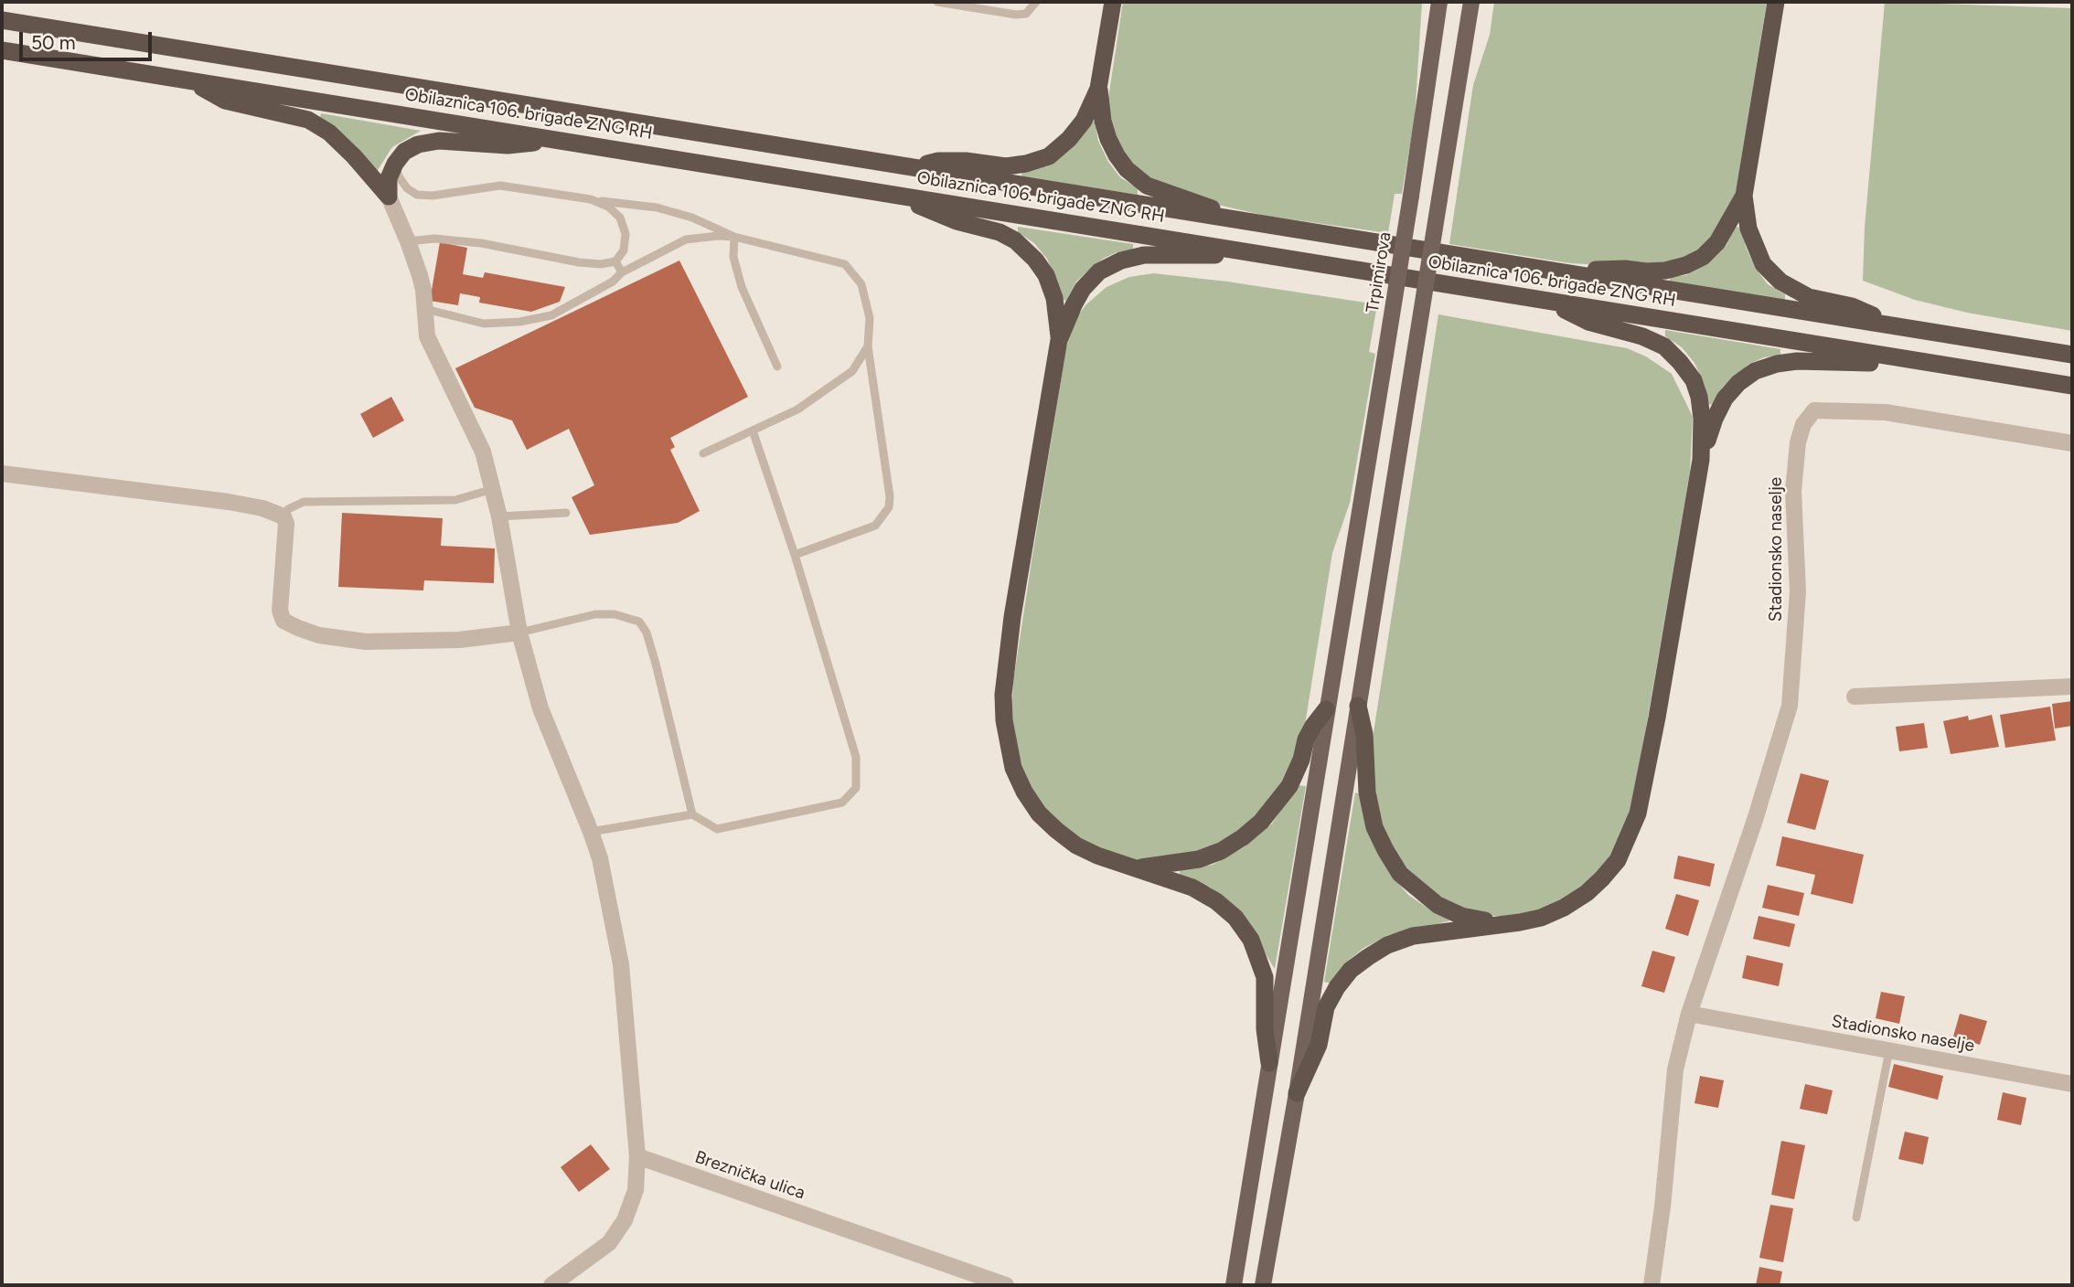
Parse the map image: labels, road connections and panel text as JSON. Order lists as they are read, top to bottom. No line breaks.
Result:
{"streets":{"highway":["Obilaznica 106. brigade ZNG RH"],"main road":["Trpimirova"],"street":["Stadionsko naselje","Breznička ulica"]},"scale_bar":"50 m"}
